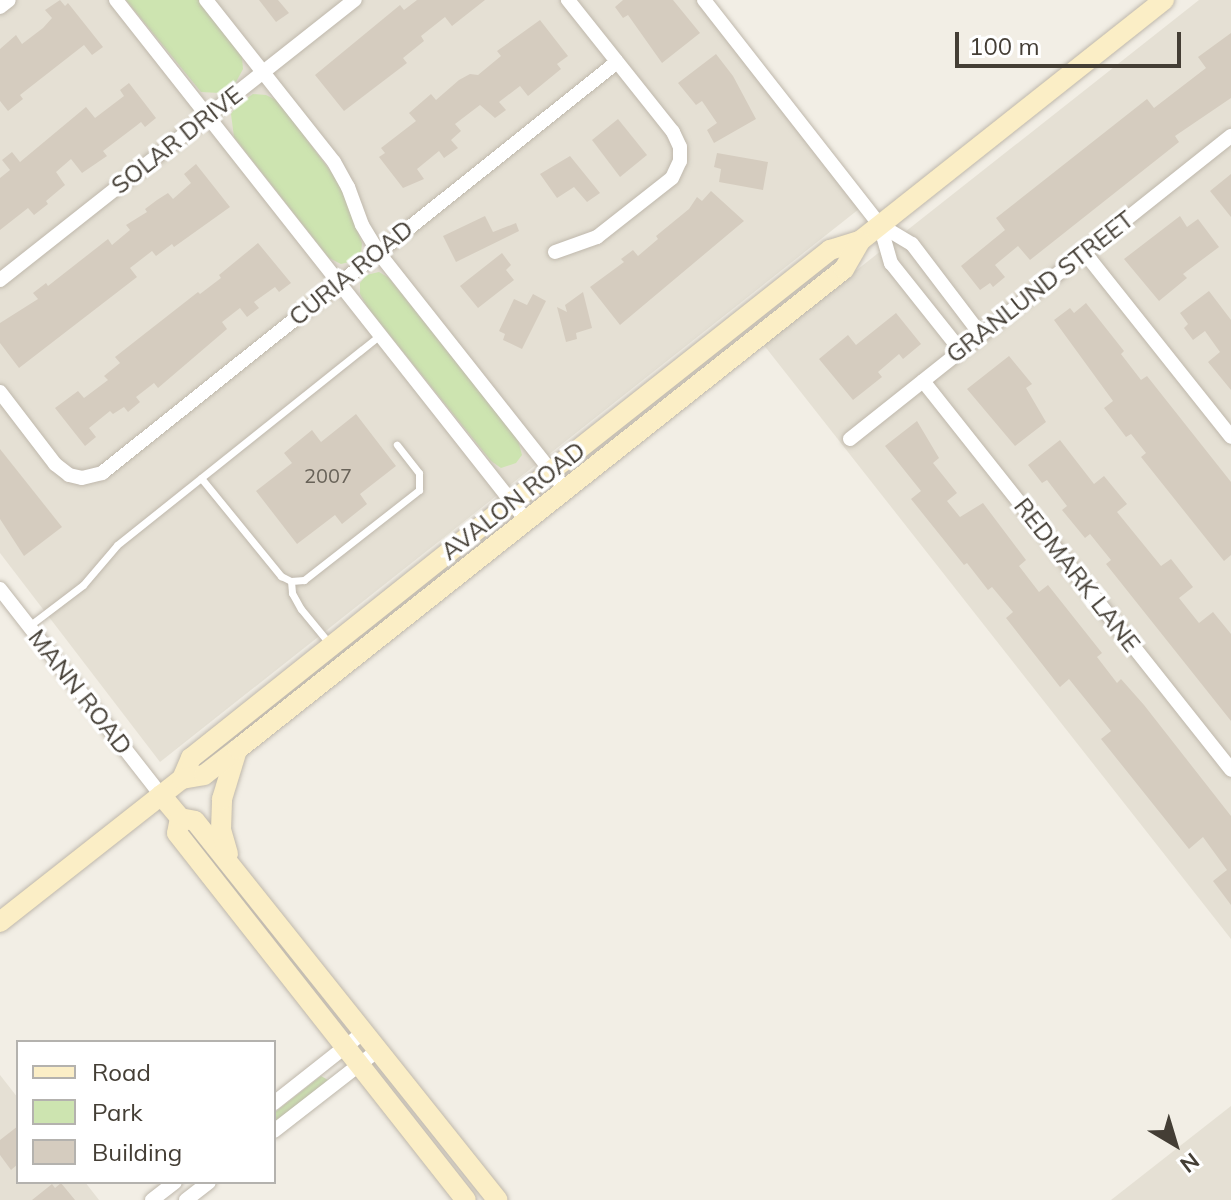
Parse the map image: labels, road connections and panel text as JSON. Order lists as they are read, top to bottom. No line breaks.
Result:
{"streets":{"main road":["AVALON ROAD"],"street":["SOLAR DRIVE","CURIA ROAD","GRANLUND STREET","REDMARK LANE","MANN ROAD"]},"crossings":[["GRANLUND STREET","REDMARK LANE"],["AVALON ROAD","MANN ROAD"]],"house_numbers":["2007"],"legend":["Road","Park","Building"],"scale_bar":"100 m","north":"bottom right"}
